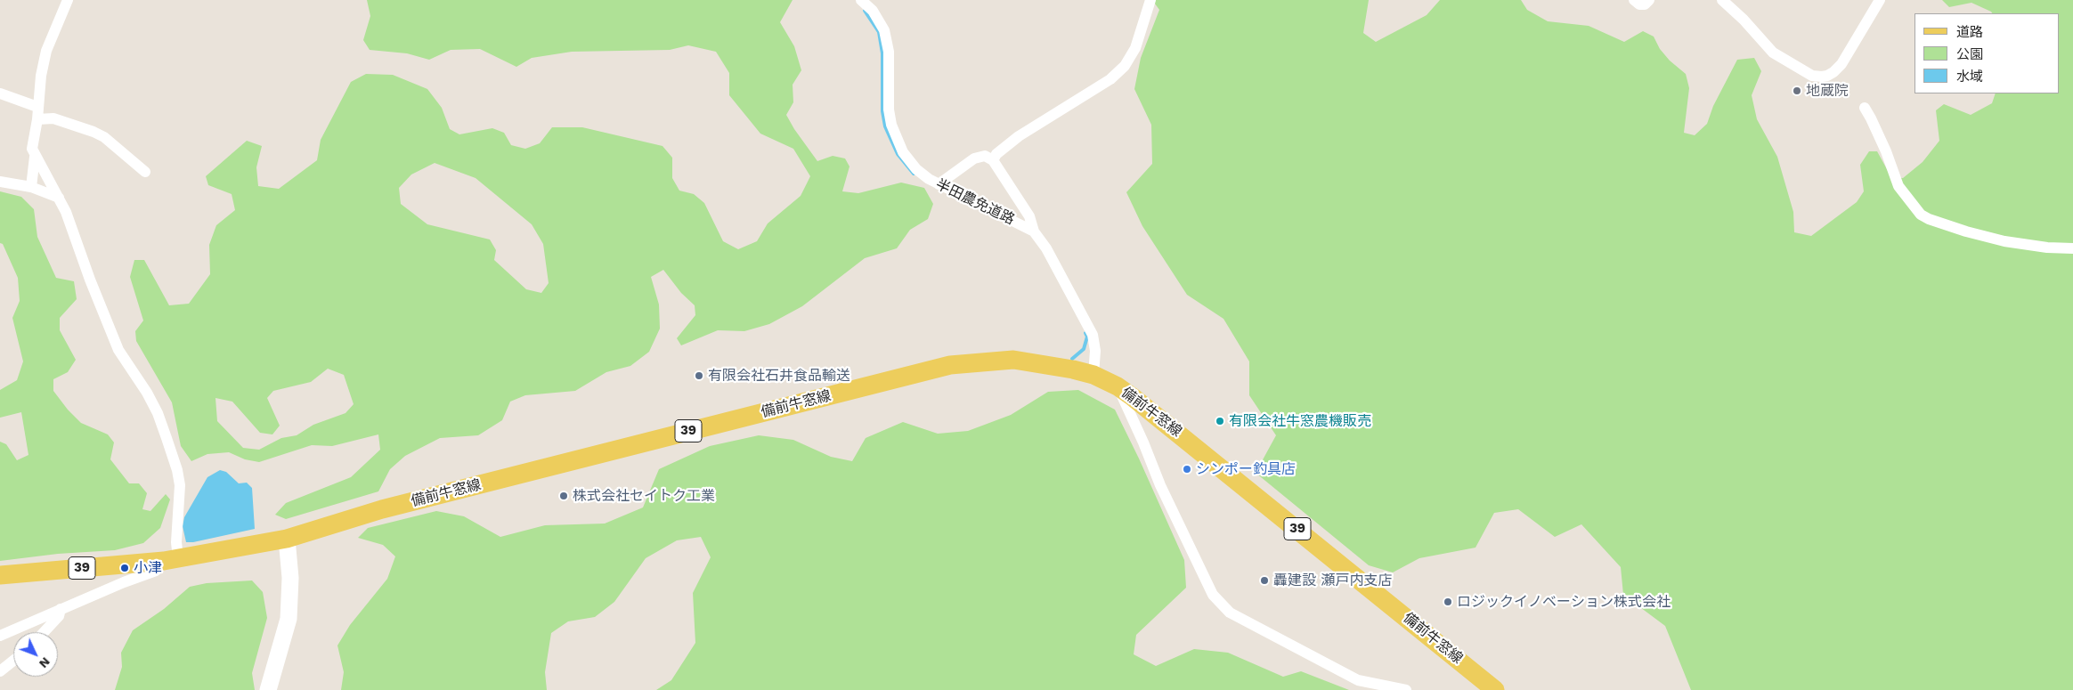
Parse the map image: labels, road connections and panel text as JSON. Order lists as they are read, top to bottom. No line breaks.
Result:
{"streets":{"main road":["備前牛窓線","39"],"street":["半田農免道路"]},"places":["地蔵院","有限会社石井食品輸送","有限会社牛窓農機販売","シンポー釣具店","株式会社セイトク工業","小津","轟建設 瀬戸内支店","ロジックイノベーション株式会社"],"legend":["道路","公園","水域"],"north":"bottom right"}
